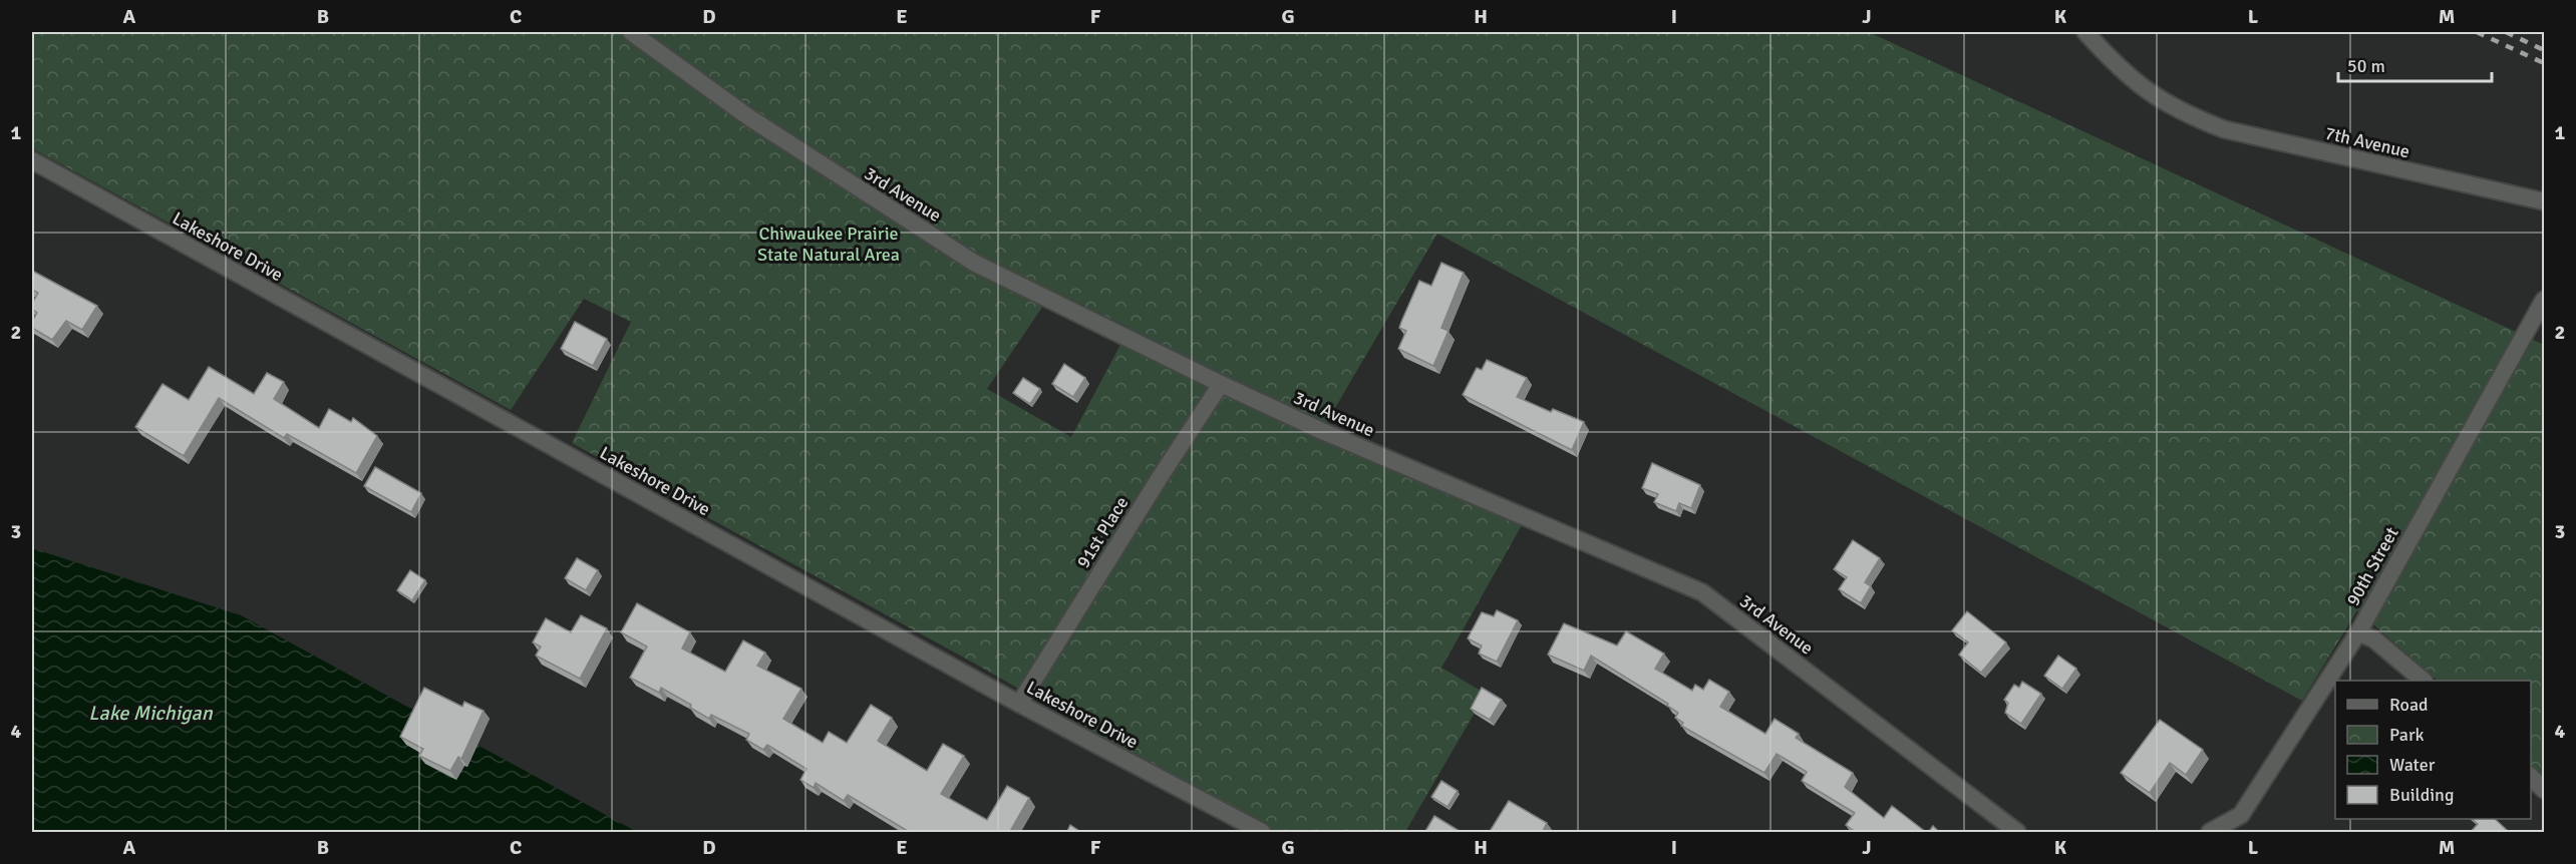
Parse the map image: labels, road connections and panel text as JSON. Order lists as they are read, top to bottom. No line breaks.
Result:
{"streets":{"street":["7th Avenue","3rd Avenue","Lakeshore Drive","91st Place","90th Street"]},"crossings":[["3rd Avenue","91st Place"],["Lakeshore Drive","91st Place"]],"water":["Lake Michigan"],"parks":["Chiwaukee Prairie State Natural Area"],"legend":["Road","Park","Water","Building"],"scale_bar":"50 m","grid":{"columns":["A","B","C","D","E","F","G","H","I","J","K","L","M"],"rows":["1","2","3","4"]}}
